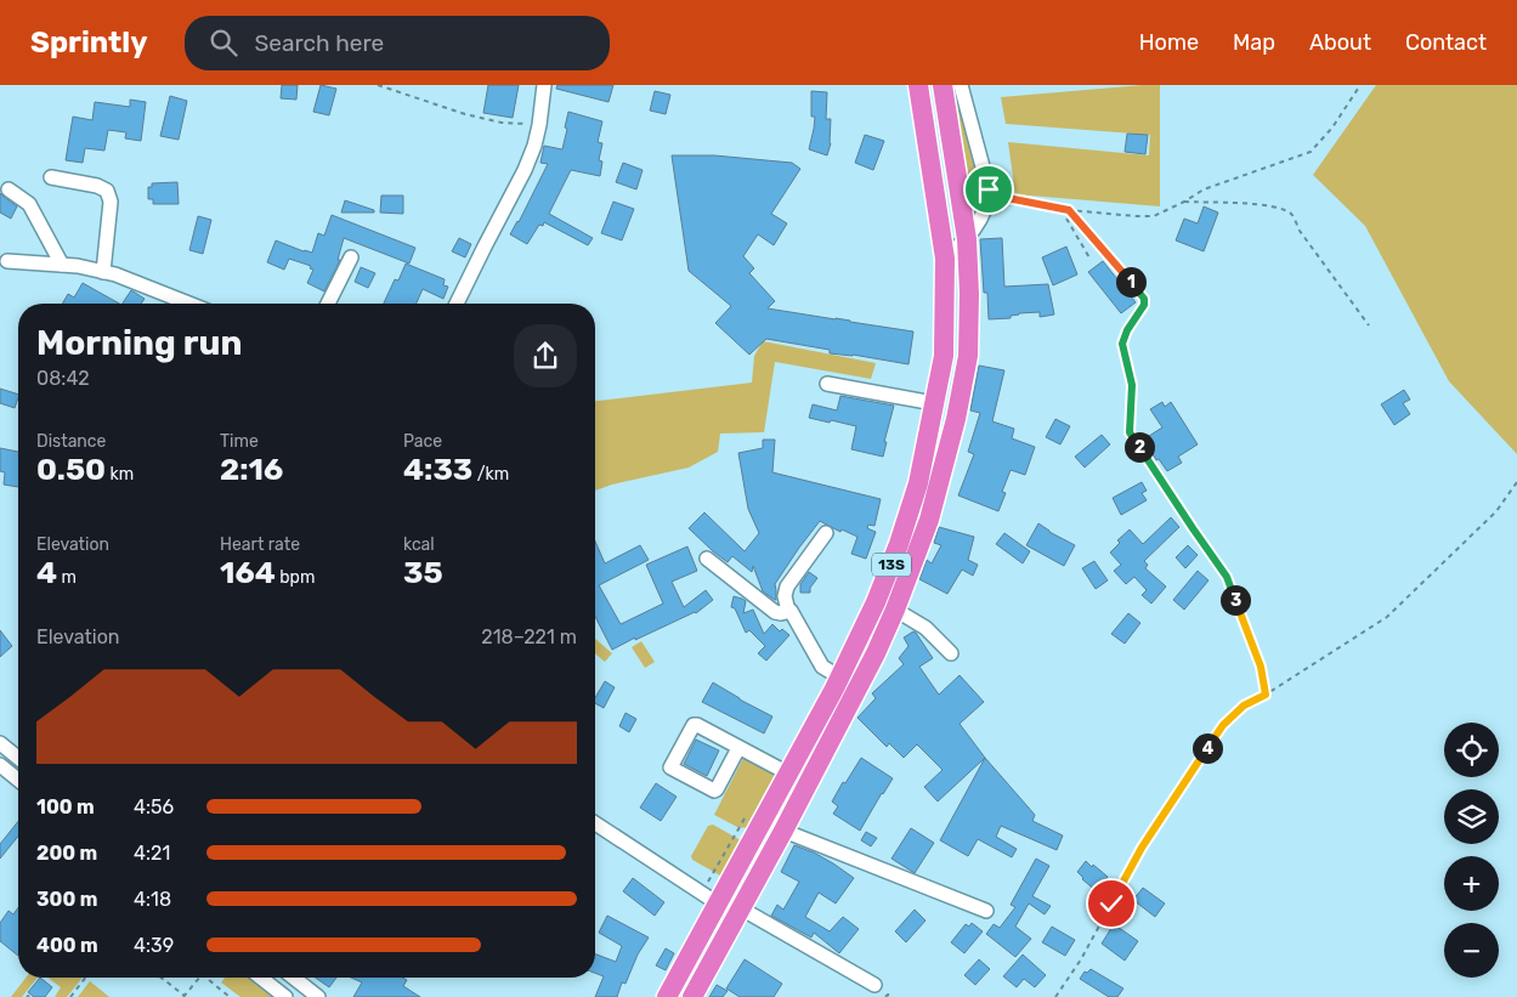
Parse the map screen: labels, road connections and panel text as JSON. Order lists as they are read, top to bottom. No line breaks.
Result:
{"streets":{"highway":["13S"]},"page":{"header":"Sprintly","search":"Search here","nav":["Home","Map","About","Contact"],"pins":["1","2","3","4"],"heading":["Morning run","08:42"],"stats":[["Distance","0.50 km"],["Time","2:16"],["Pace","4:33 /km"],["Elevation","4 m"],["Heart rate","164 bpm"],["kcal","35"]],"chart":["Elevation","218–221 m"],"map_buttons":["+","−"],"list":[{"name":"100 m","note":"4:56"},{"name":"200 m","note":"4:21"},{"name":"300 m","note":"4:18"},{"name":"400 m","note":"4:39"}]}}
